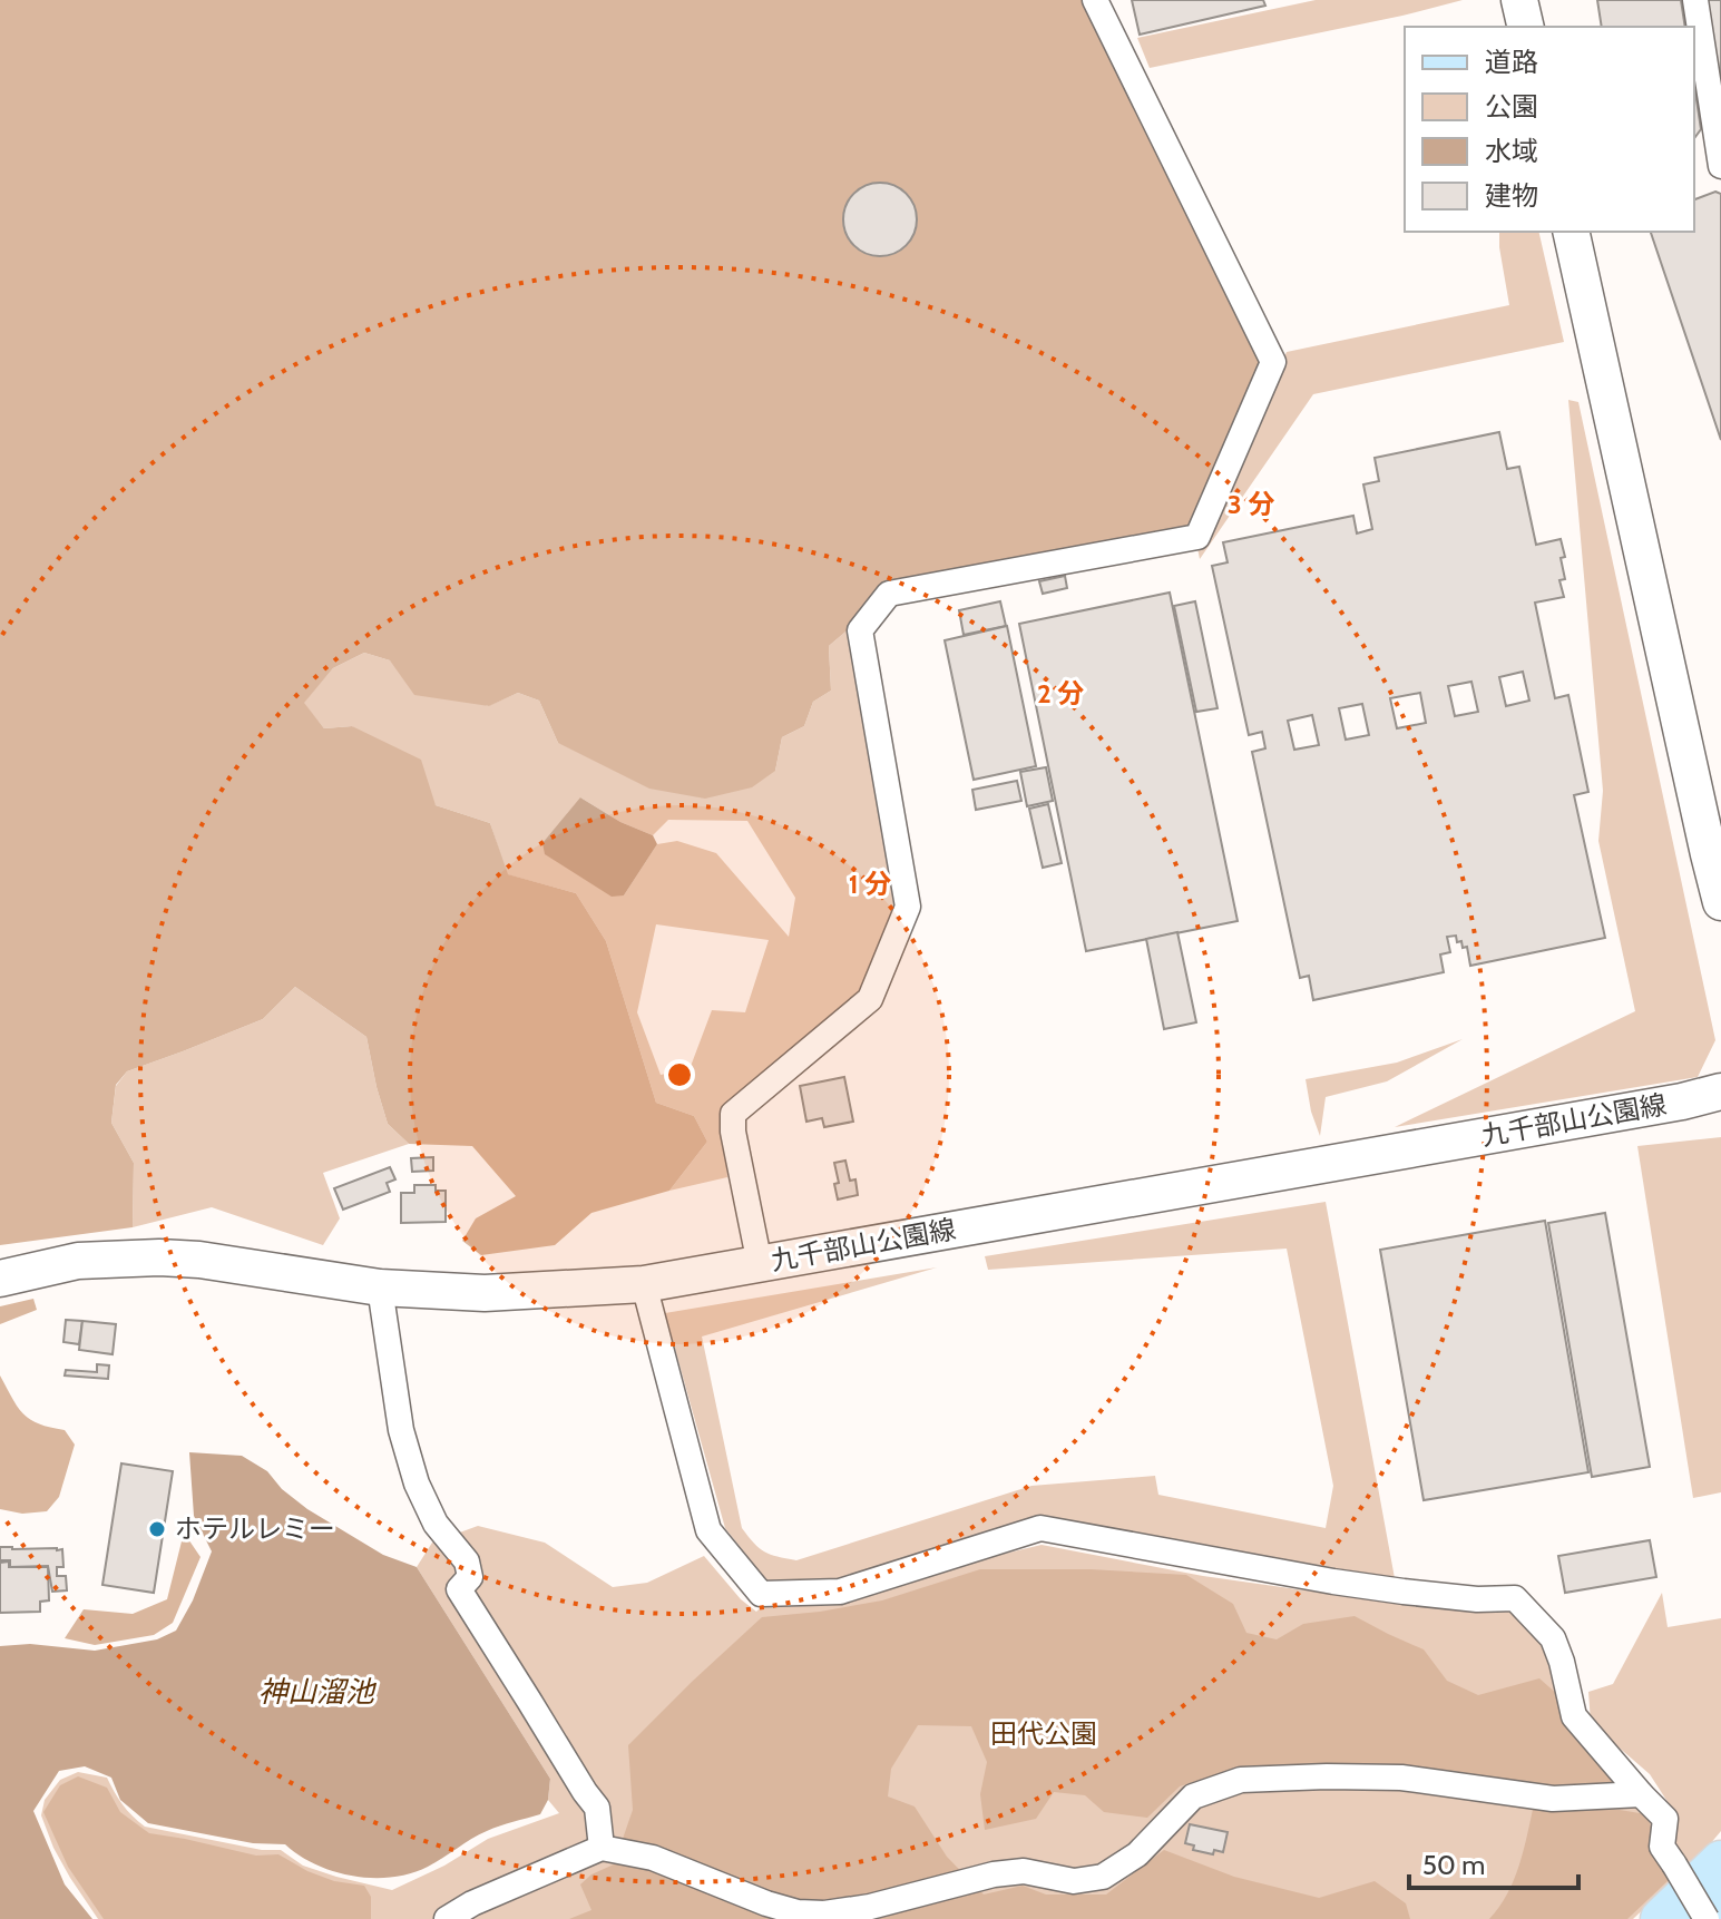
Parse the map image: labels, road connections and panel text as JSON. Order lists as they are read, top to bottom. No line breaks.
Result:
{"streets":{"main road":["九千部山公園線"]},"water":["神山溜池"],"parks":["田代公園"],"places":["ホテルレミー"],"legend":["道路","公園","水域","建物"],"scale_bar":"50 m","rings":["3 分","2 分","1 分"]}
